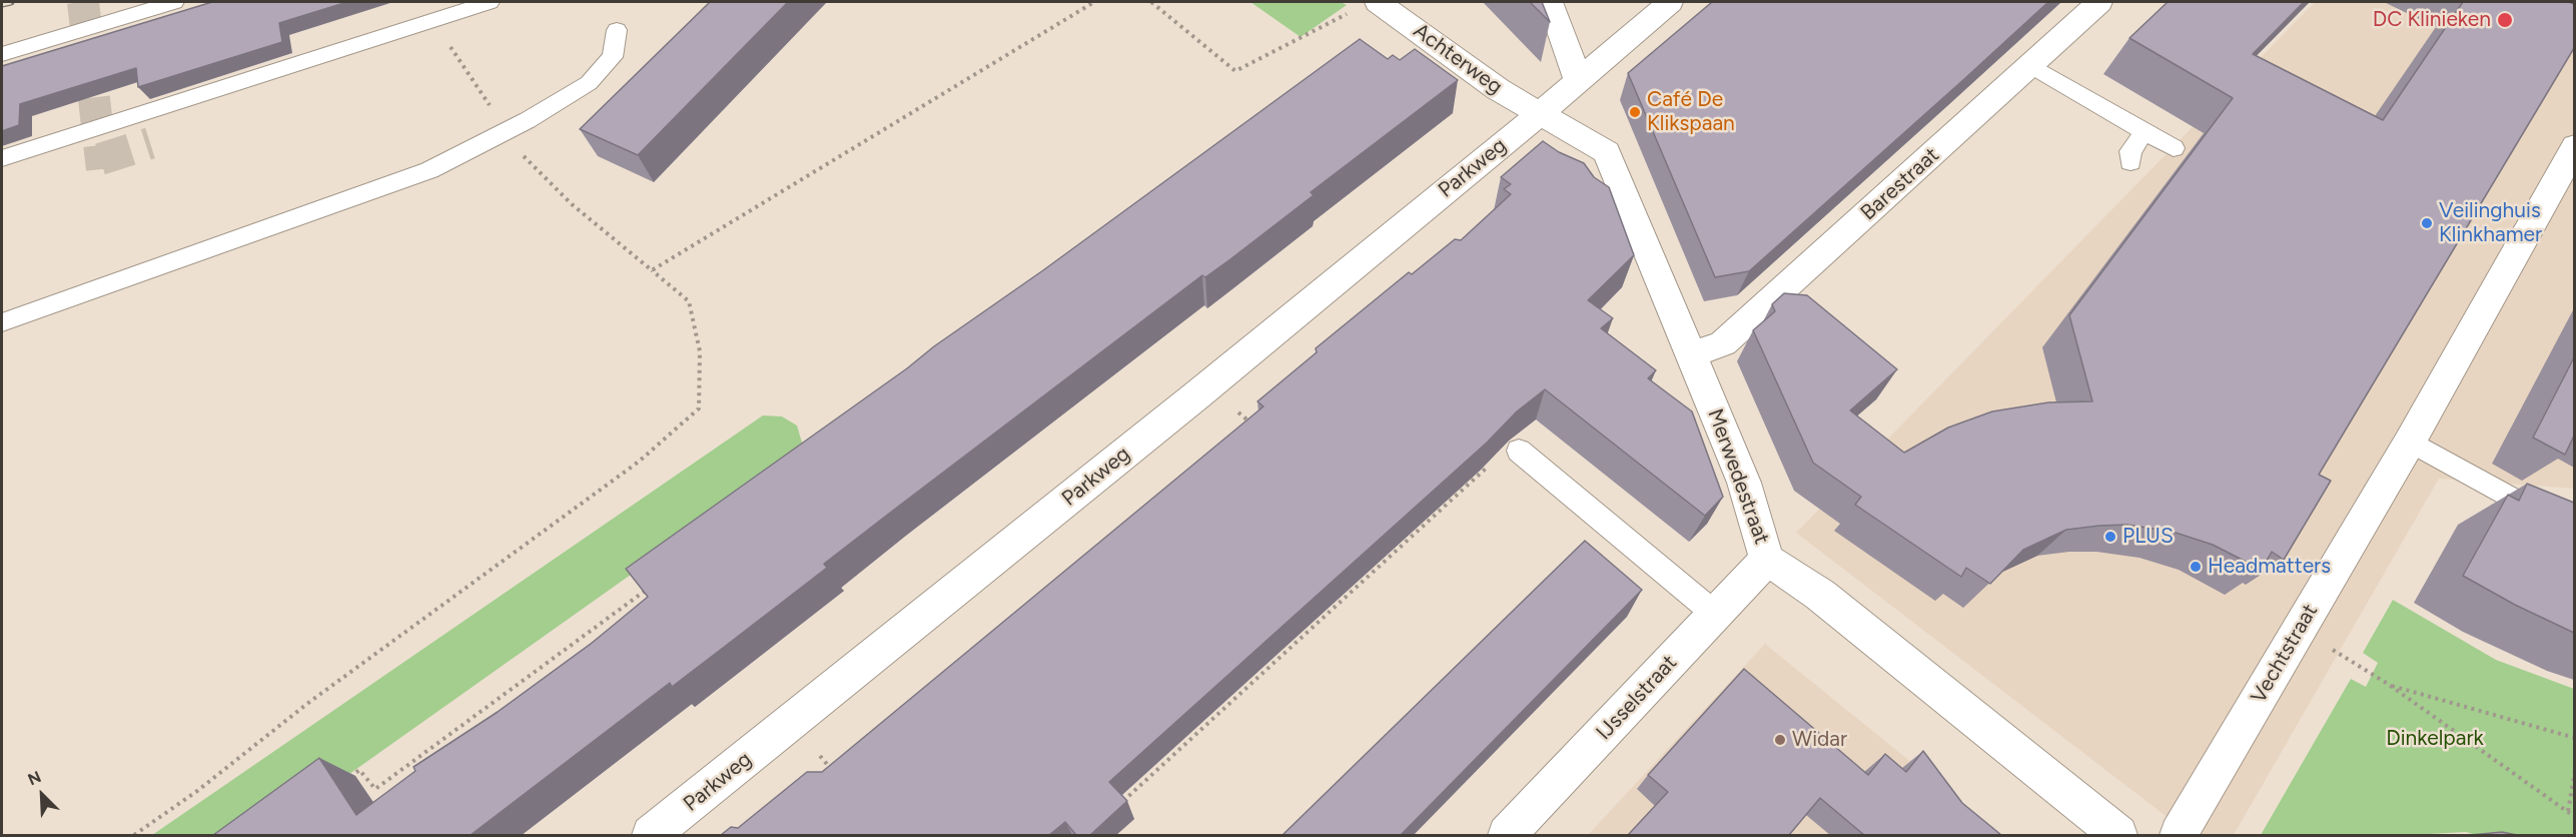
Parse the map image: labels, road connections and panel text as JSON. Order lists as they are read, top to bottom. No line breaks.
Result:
{"streets":{"street":["Achterweg","Parkweg","Barestraat","Merwedestraat","Vechtstraat","IJsselstraat"]},"crossings":[["Achterweg","Parkweg"],["Achterweg","Merwedestraat"],["Parkweg","Merwedestraat"],["Barestraat","Merwedestraat"],["Merwedestraat","IJsselstraat"]],"parks":["Dinkelpark"],"places":["DC Klinieken","Café De Klikspaan","Veilinghuis Klinkhamer","PLUS","Headmatters","Widar"],"north":"top left"}
